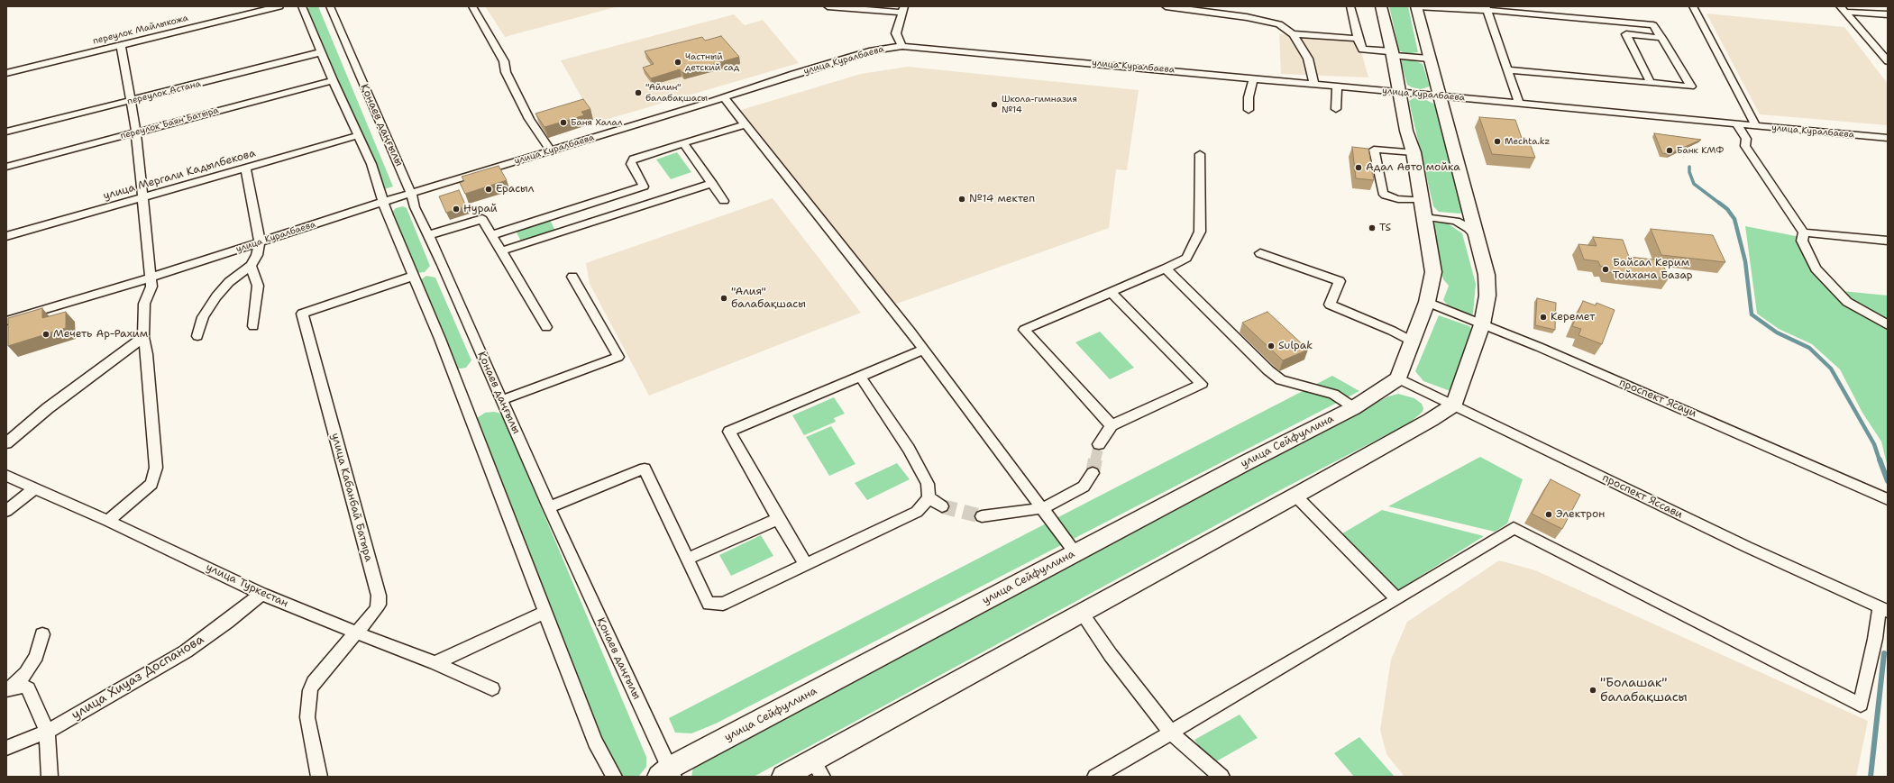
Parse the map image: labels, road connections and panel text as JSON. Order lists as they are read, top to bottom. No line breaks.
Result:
{"streets":{"main road":["улица Сейфуллина"],"street":["переулок Майлыкожа","улица Куралбаева","переулок Астана","переулок Баян Батыра","Қонаев даңғылы","улица Мергали Кадылбекова","проспект Ясауи","проспект Яссави","улица Кабанбай Батыра","улица Туркестан","улица Хиуаз Доспанова"]},"crossings":[["улица Куралбаева","Қонаев даңғылы"],["Қонаев даңғылы","улица Сейфуллина"],["улица Сейфуллина","проспект Яссави"],["улица Кабанбай Батыра","улица Туркестан"],["улица Туркестан","улица Хиуаз Доспанова"]],"places":["Частный детский сад","\"Айлин\" балабақшасы","Школа-гимназия №14","Баня Халал","Mechta.kz","Банк КМФ","Адал Авто мойка","Ерасыл","№14 мектеп","Нурай","TS","Байсал Керим Тойхана Базар","\"Алия\" балабақшасы","Керемет","Мечеть Ар-Рахим","Sulpak","Электрон","\"Болашак\" балабақшасы"]}
